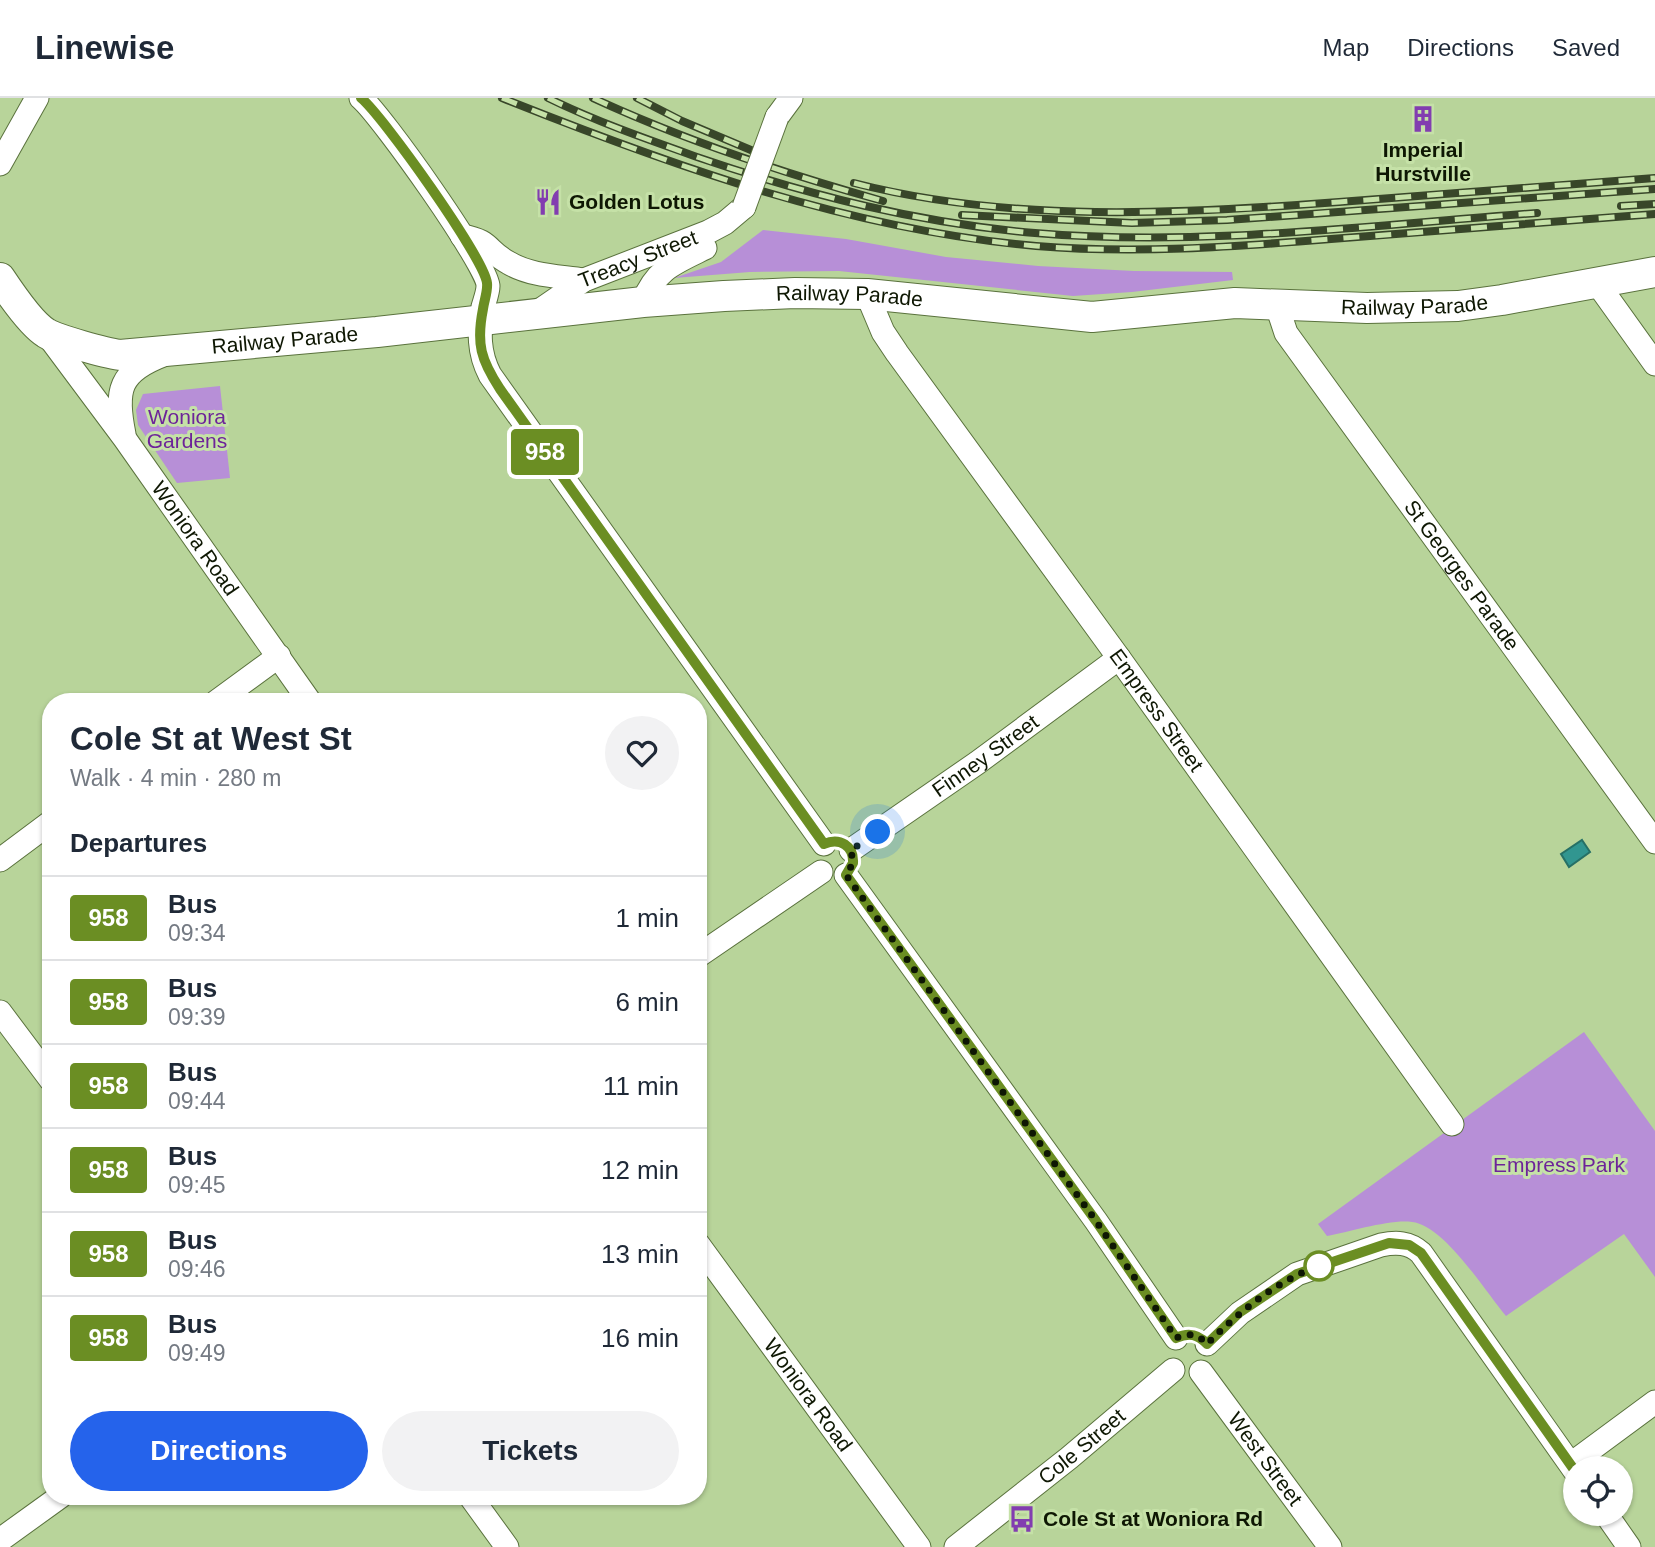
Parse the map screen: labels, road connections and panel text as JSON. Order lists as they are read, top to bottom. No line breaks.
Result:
{"streets":{"main road":["Railway Parade","Woniora Road"],"street":["Treacy Street","St Georges Parade","Empress Street","Finney Street","Cole Street","West Street"]},"crossings":[["Treacy Street","Railway Parade"],["Railway Parade","Woniora Road"],["Railway Parade","St Georges Parade"],["Railway Parade","Empress Street"],["Empress Street","Finney Street"],["Cole Street","West Street"]],"parks":["Woniora Gardens","Empress Park"],"places":{"building":["Imperial Hurstville"],"restaurant":["Golden Lotus"],"bus stop":["Cole St at Woniora Rd"]},"lines":["bus line 958"],"page":{"header":"Linewise","nav":["Map","Directions","Saved"],"on_map":"958","heading":[["Cole St at West St","Walk · 4 min · 280 m"],"Departures"],"list":[{"mark":"958","name":"Bus","note":"09:34","value":"1 min"},{"mark":"958","name":"Bus","note":"09:39","value":"6 min"},{"mark":"958","name":"Bus","note":"09:44","value":"11 min"},{"mark":"958","name":"Bus","note":"09:45","value":"12 min"},{"mark":"958","name":"Bus","note":"09:46","value":"13 min"},{"mark":"958","name":"Bus","note":"09:49","value":"16 min"}],"buttons":["Directions","Tickets"]}}
